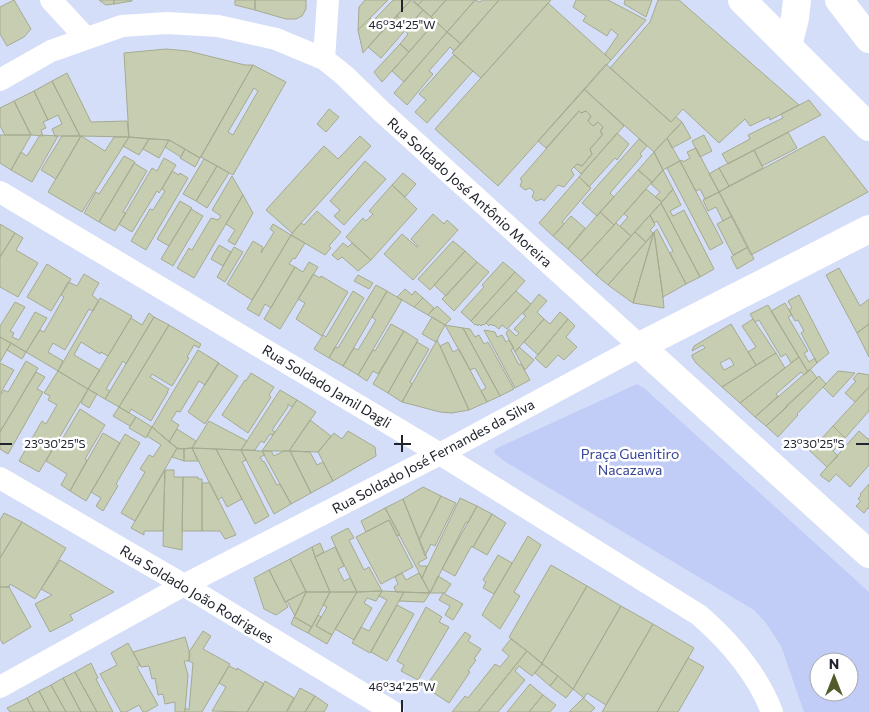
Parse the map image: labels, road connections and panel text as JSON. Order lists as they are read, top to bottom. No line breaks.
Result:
{"streets":{"street":["Rua Soldado José Antônio Moreira","Rua Soldado Jamil Dagli","Rua Soldado José Fernandes da Silva","Rua Soldado João Rodrigues"]},"crossings":[["Rua Soldado José Antônio Moreira","Rua Soldado José Fernandes da Silva"],["Rua Soldado Jamil Dagli","Rua Soldado José Fernandes da Silva"],["Rua Soldado José Fernandes da Silva","Rua Soldado João Rodrigues"]],"parks":["Praça Guenitiro Nacazawa"],"north":"top","coordinates":["46°34'25\"W","23°30'25\"S"]}
